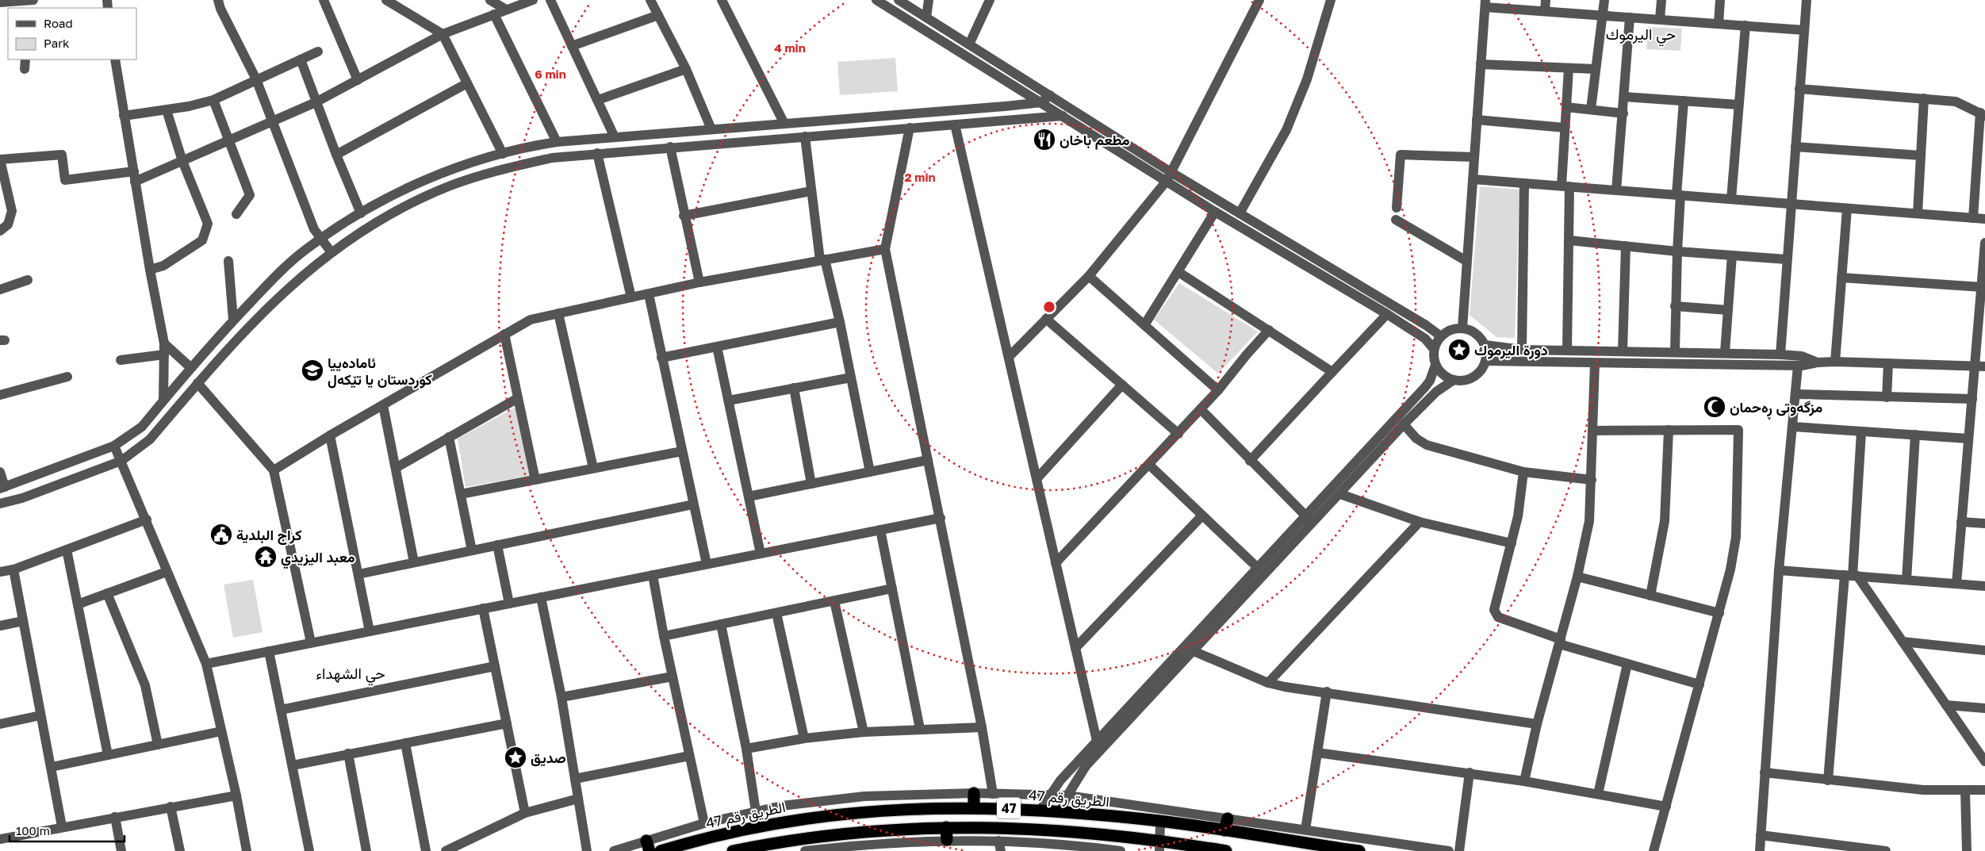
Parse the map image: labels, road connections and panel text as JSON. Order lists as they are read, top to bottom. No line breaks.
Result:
{"streets":{"highway":["الطريق رقم 47","47"]},"districts":["حي اليرموك","حي الشهداء"],"places":{"restaurant":["مطعم باخان"],"place":["دورة اليرموك","صديق"],"school or university":["ئامادەییا کوردستان یا تێکەل"],"mosque":["مزگه‌وتی ڕه‌حمان"],"public building":["كراج البلدية"],"temple":["معبد اليزيدي"]},"legend":["Road","Park"],"scale_bar":"100 m","rings":["4 min","6 min","2 min"]}
